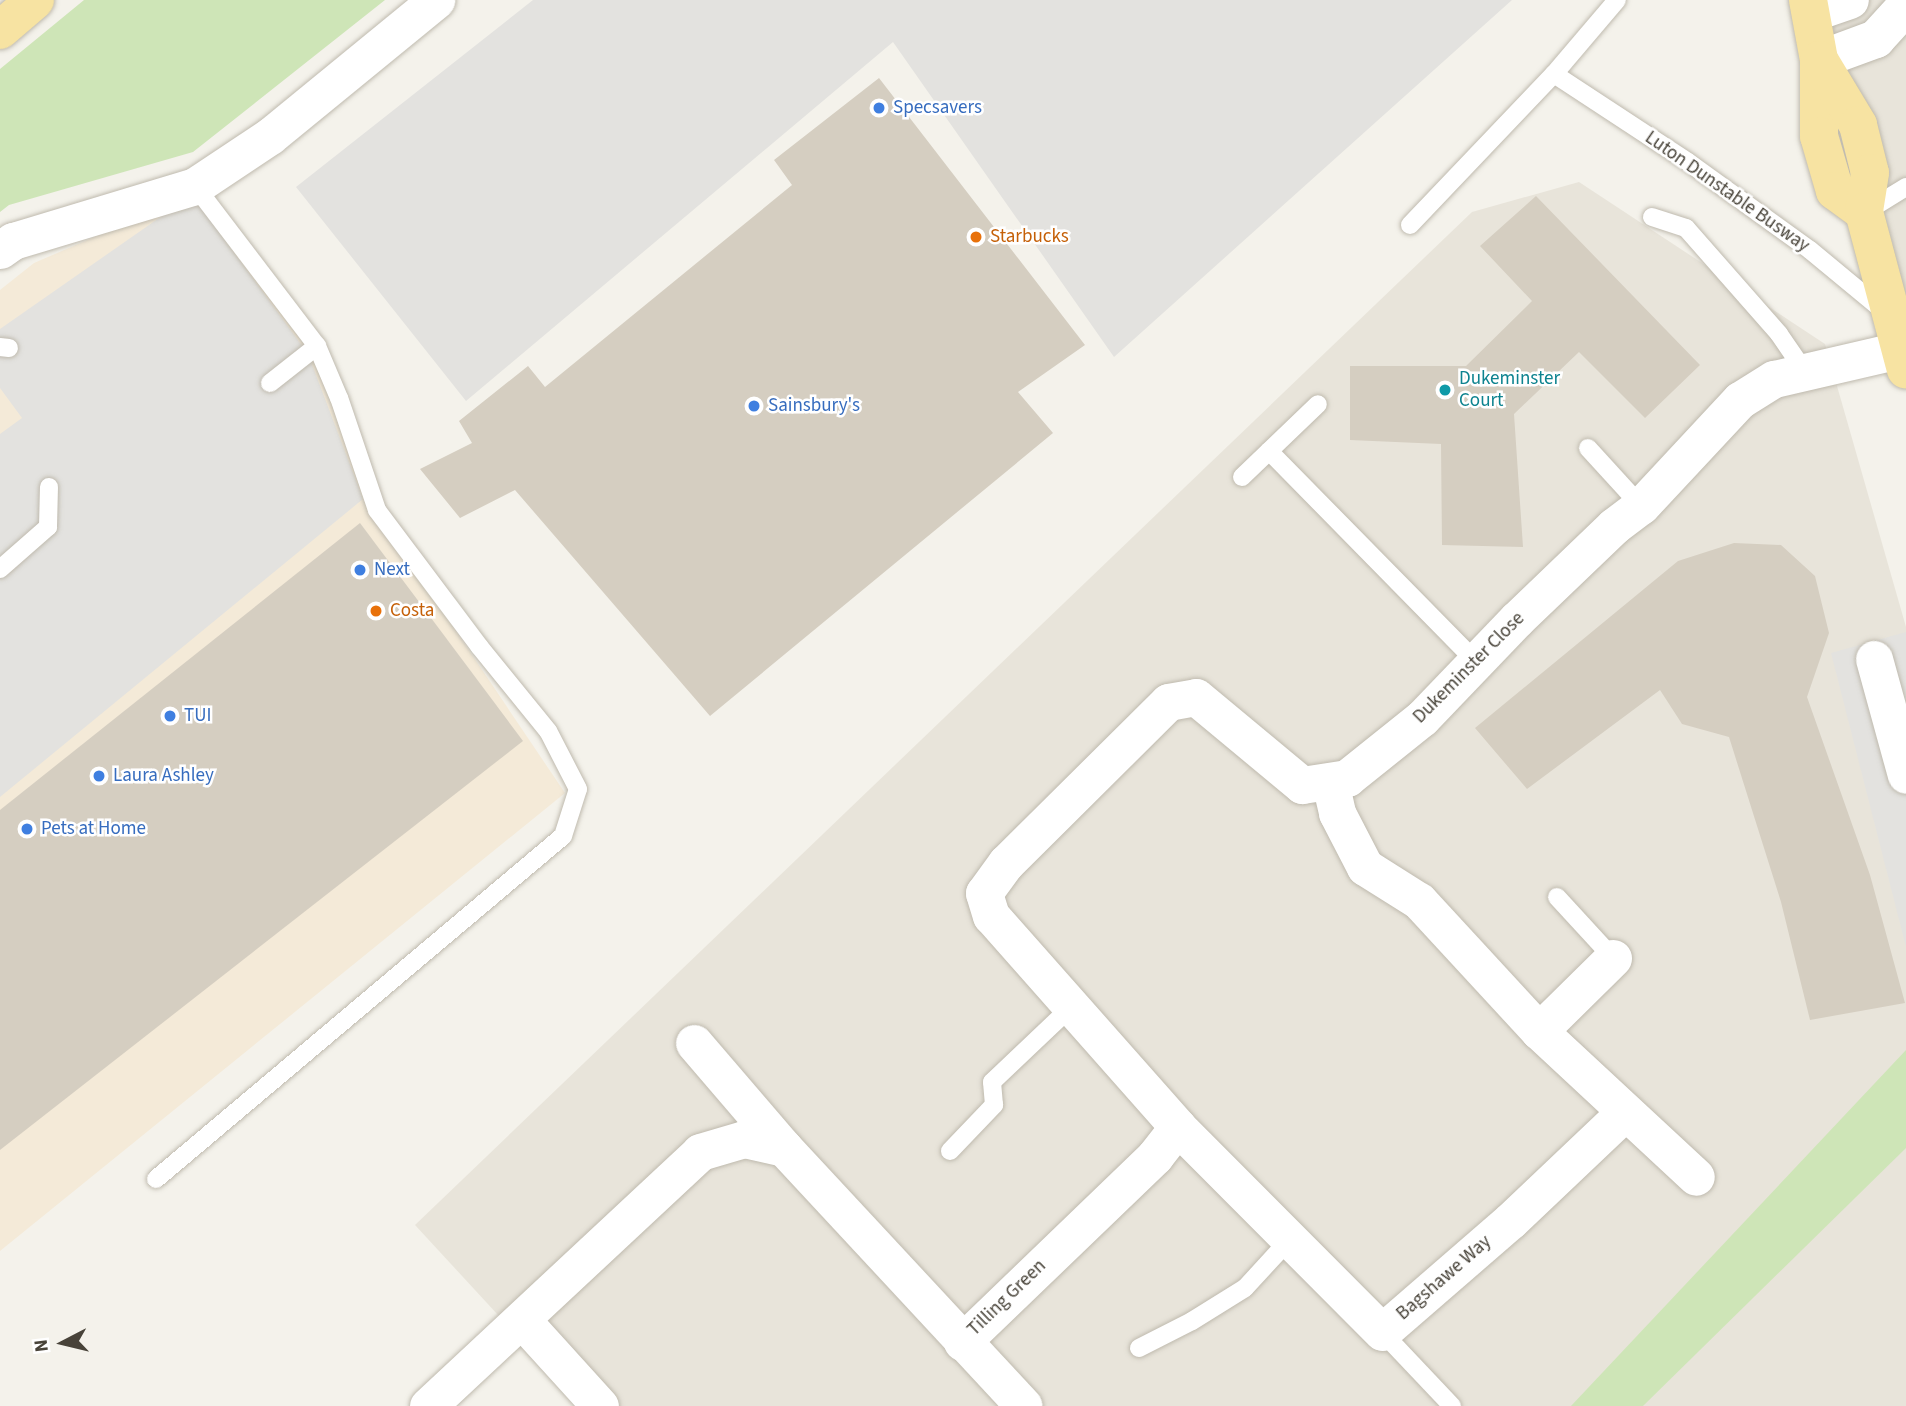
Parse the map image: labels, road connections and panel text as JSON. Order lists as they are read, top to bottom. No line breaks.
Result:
{"streets":{"street":["Dukeminster Close","Bagshawe Way","Tilling Green"],"lane":["Luton Dunstable Busway"]},"crossings":[["Luton Dunstable Busway","Dukeminster Close"],["Dukeminster Close","Bagshawe Way"],["Dukeminster Close","Tilling Green"],["Bagshawe Way","Tilling Green"]],"places":["Specsavers","Starbucks","Dukeminster Court","Sainsbury's","Next","Costa","TUI","Laura Ashley","Pets at Home"],"north":"left"}
